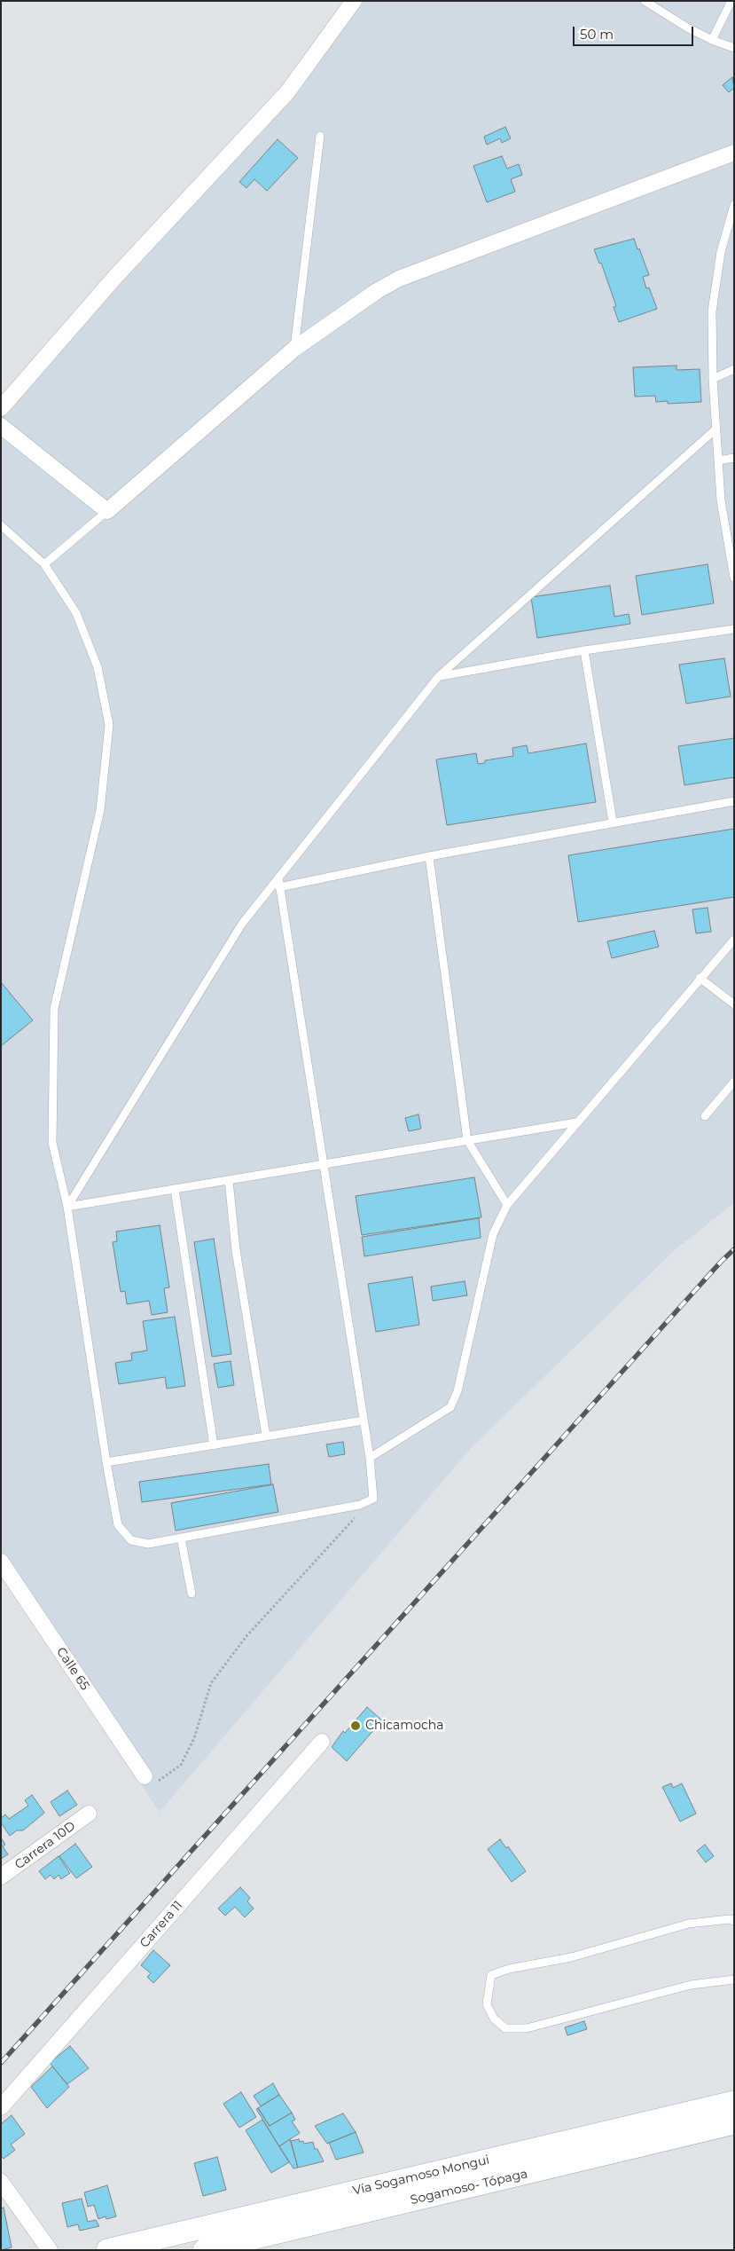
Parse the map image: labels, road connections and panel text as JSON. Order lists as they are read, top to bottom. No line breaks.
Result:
{"streets":{"main road":["Vía Sogamoso Mongui","Sogamoso- Tópaga"],"street":["Calle 65","Carrera 10D","Carrera 11"]},"places":["Chicamocha"],"scale_bar":"50 m"}
